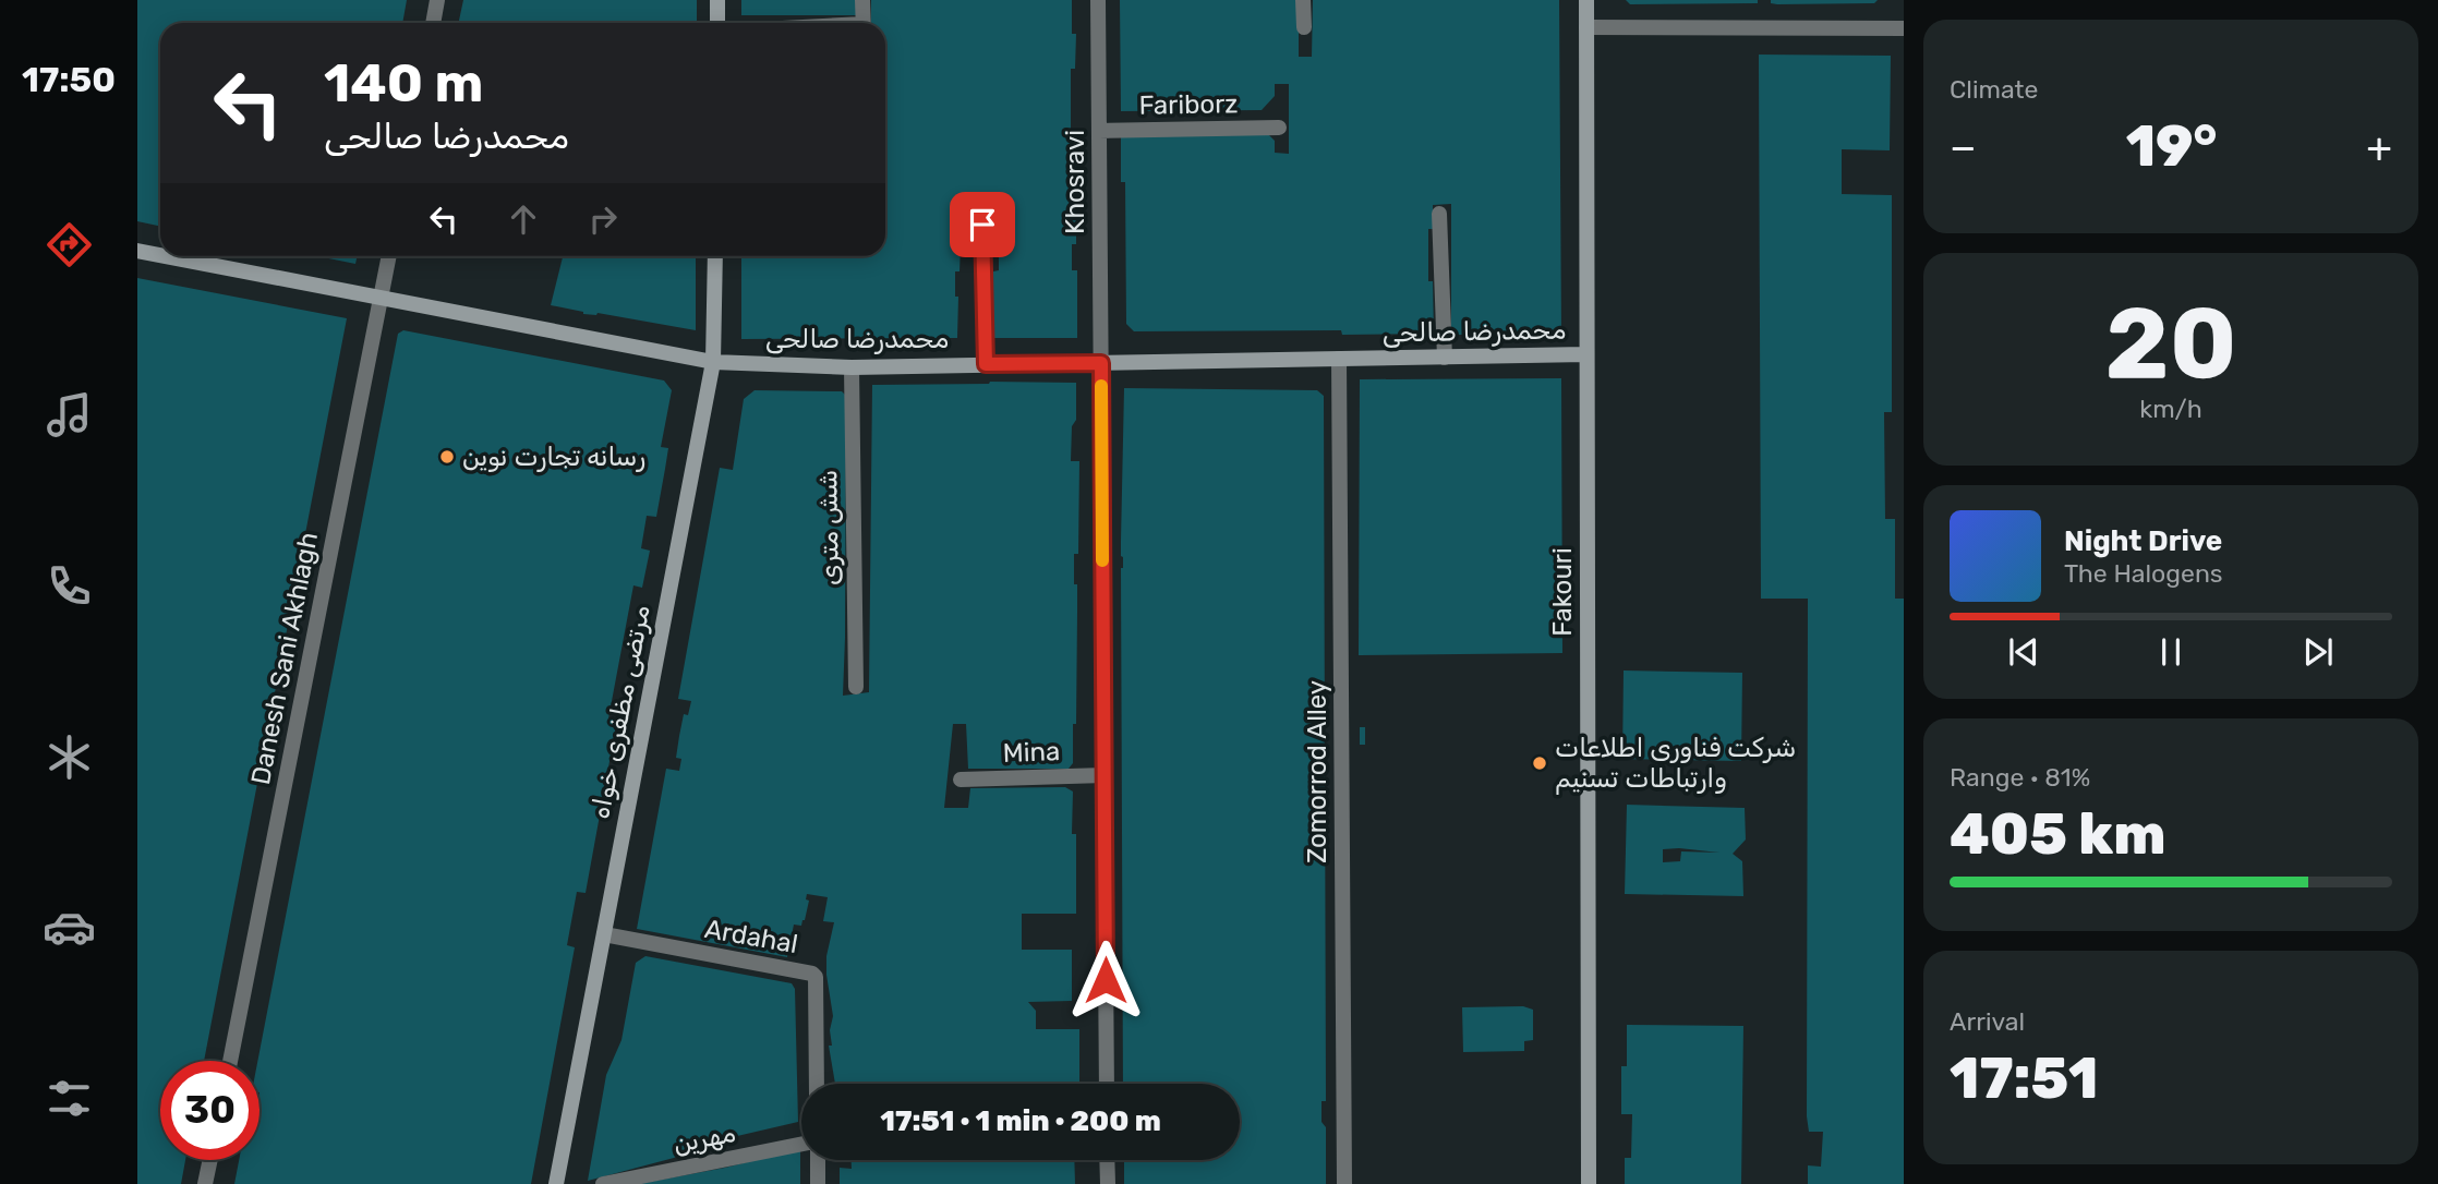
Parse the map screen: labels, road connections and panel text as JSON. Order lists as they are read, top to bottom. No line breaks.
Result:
{"streets":{"street":["Fariborz","Khosravi","محمدرضا صالحی","شش متری","Fakouri","Danesh Sani Akhlagh","مرتضی مظفری خواه","Mina","Zomorrod Alley","Ardahal","مهرین"]},"crossings":[["Fariborz","Khosravi"],["Khosravi","محمدرضا صالحی"],["Khosravi","Mina"],["محمدرضا صالحی","شش متری"],["محمدرضا صالحی","Fakouri"],["محمدرضا صالحی","Danesh Sani Akhlagh"],["محمدرضا صالحی","مرتضی مظفری خواه"],["محمدرضا صالحی","Zomorrod Alley"],["مرتضی مظفری خواه","Ardahal"]],"places":["رسانه تجارت نوین","شرکت فناوری اطلاعات وارتباطات تسنیم"],"page":{"tabs":"17:50","tile":["Climate",["20","km/h"],["Range · 81%","405 km"],["Arrival","17:51"]],"turn":["140 m","محمدرضا صالحی"],"heat":["−","19°","+"],"song":["Night Drive","The Halogens"],"limit":"30","trip":"17:51 · 1 min · 200 m"}}
